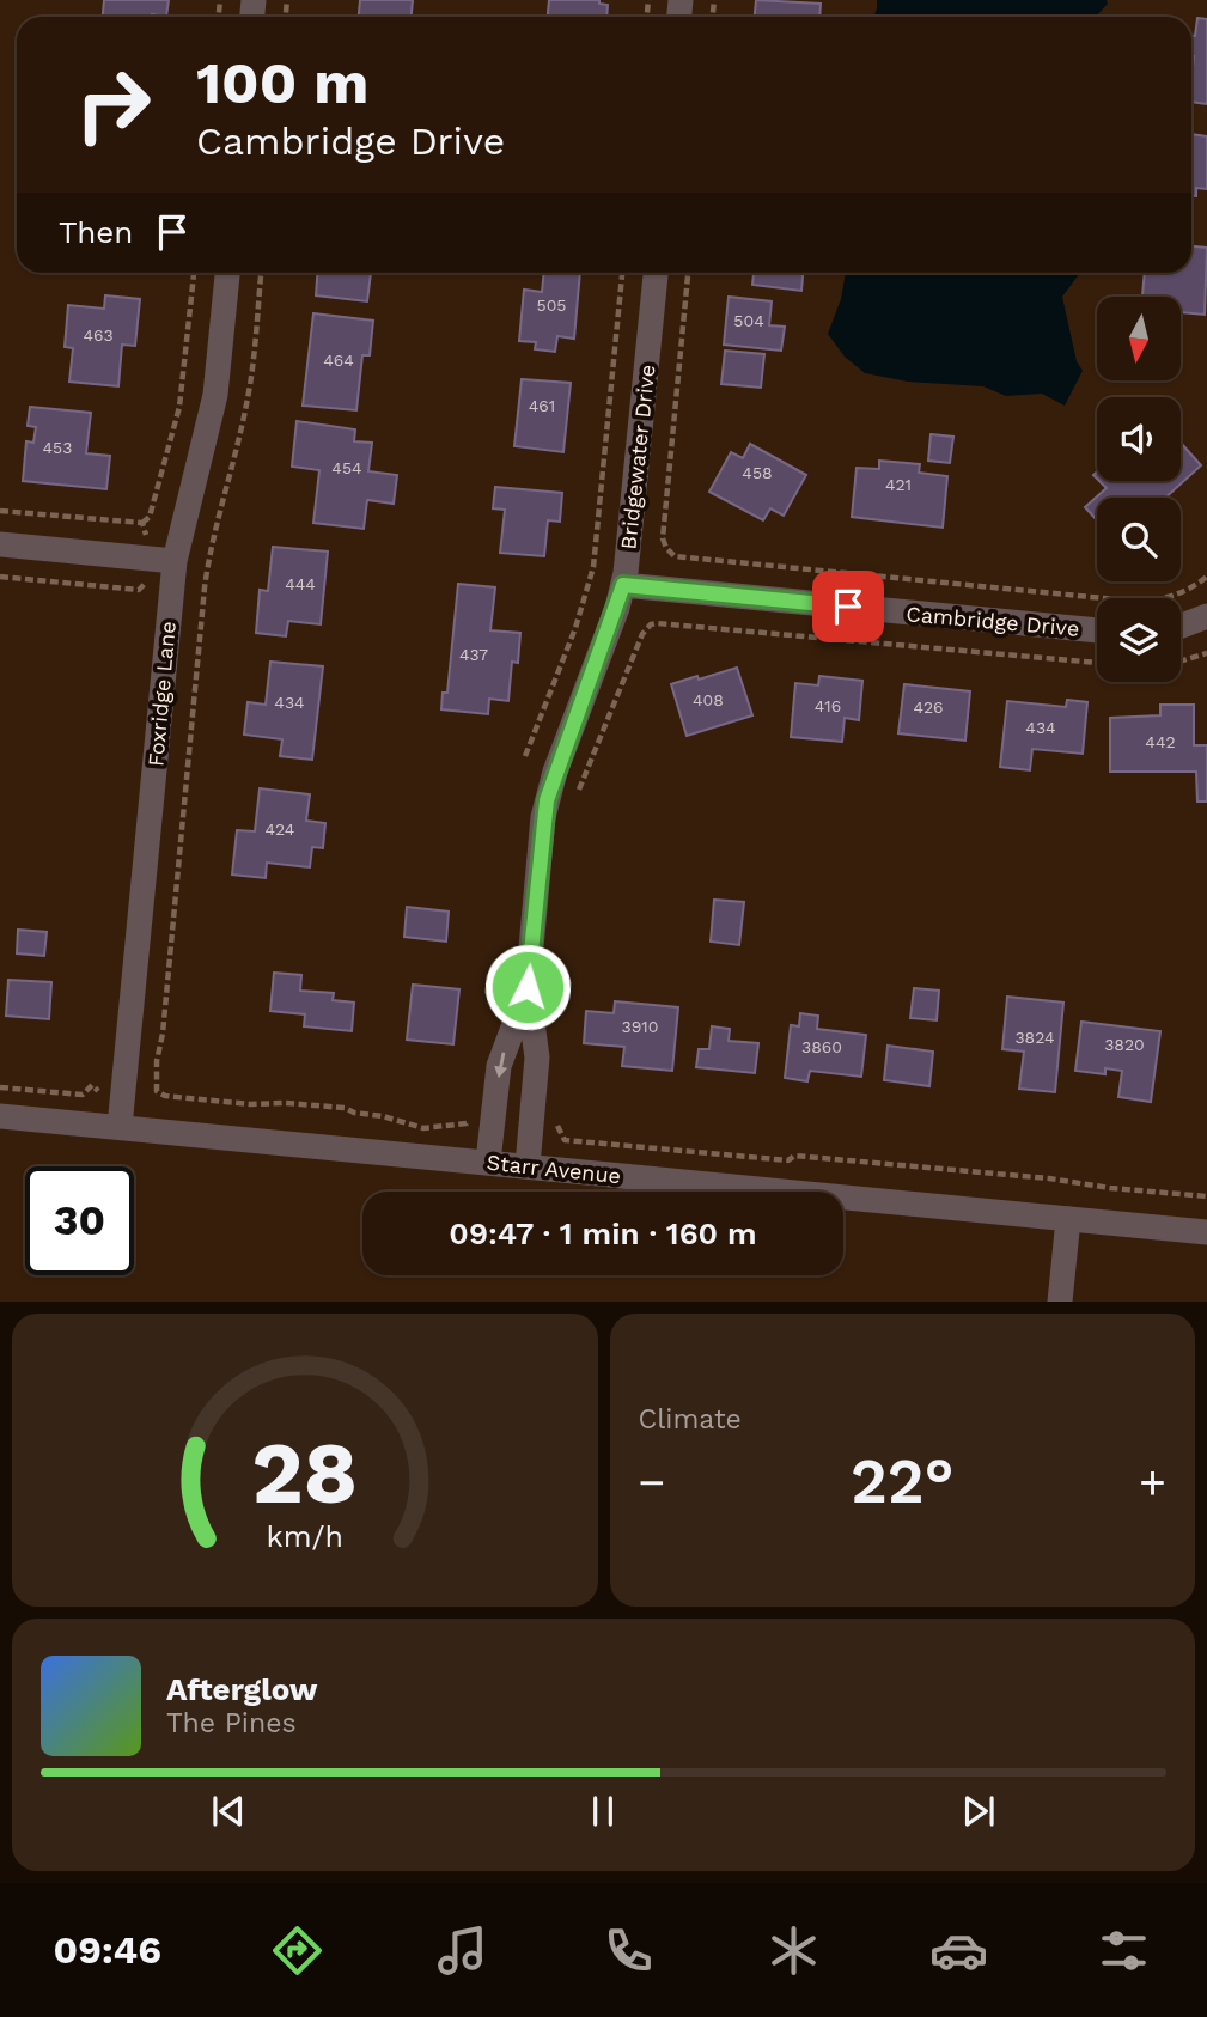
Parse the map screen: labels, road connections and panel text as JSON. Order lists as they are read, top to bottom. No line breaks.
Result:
{"streets":{"street":["Bridgewater Drive","Cambridge Drive","Foxridge Lane","Starr Avenue"]},"crossings":[["Bridgewater Drive","Cambridge Drive"],["Bridgewater Drive","Starr Avenue"],["Foxridge Lane","Starr Avenue"]],"house_numbers":["505","504","463","464","461","453","454","458","421","444","437","408","434","416","426","434","442","424","3910","3824","3820","3860"],"north":"bottom","page":{"turn":["100 m","Cambridge Drive"],"then":"Then","limit":"30","trip":"09:47 · 1 min · 160 m","tile":"Climate","heat":["−","22°","+"],"song":["Afterglow","The Pines"],"tabs":"09:46","gauge":["28","km/h"]}}
